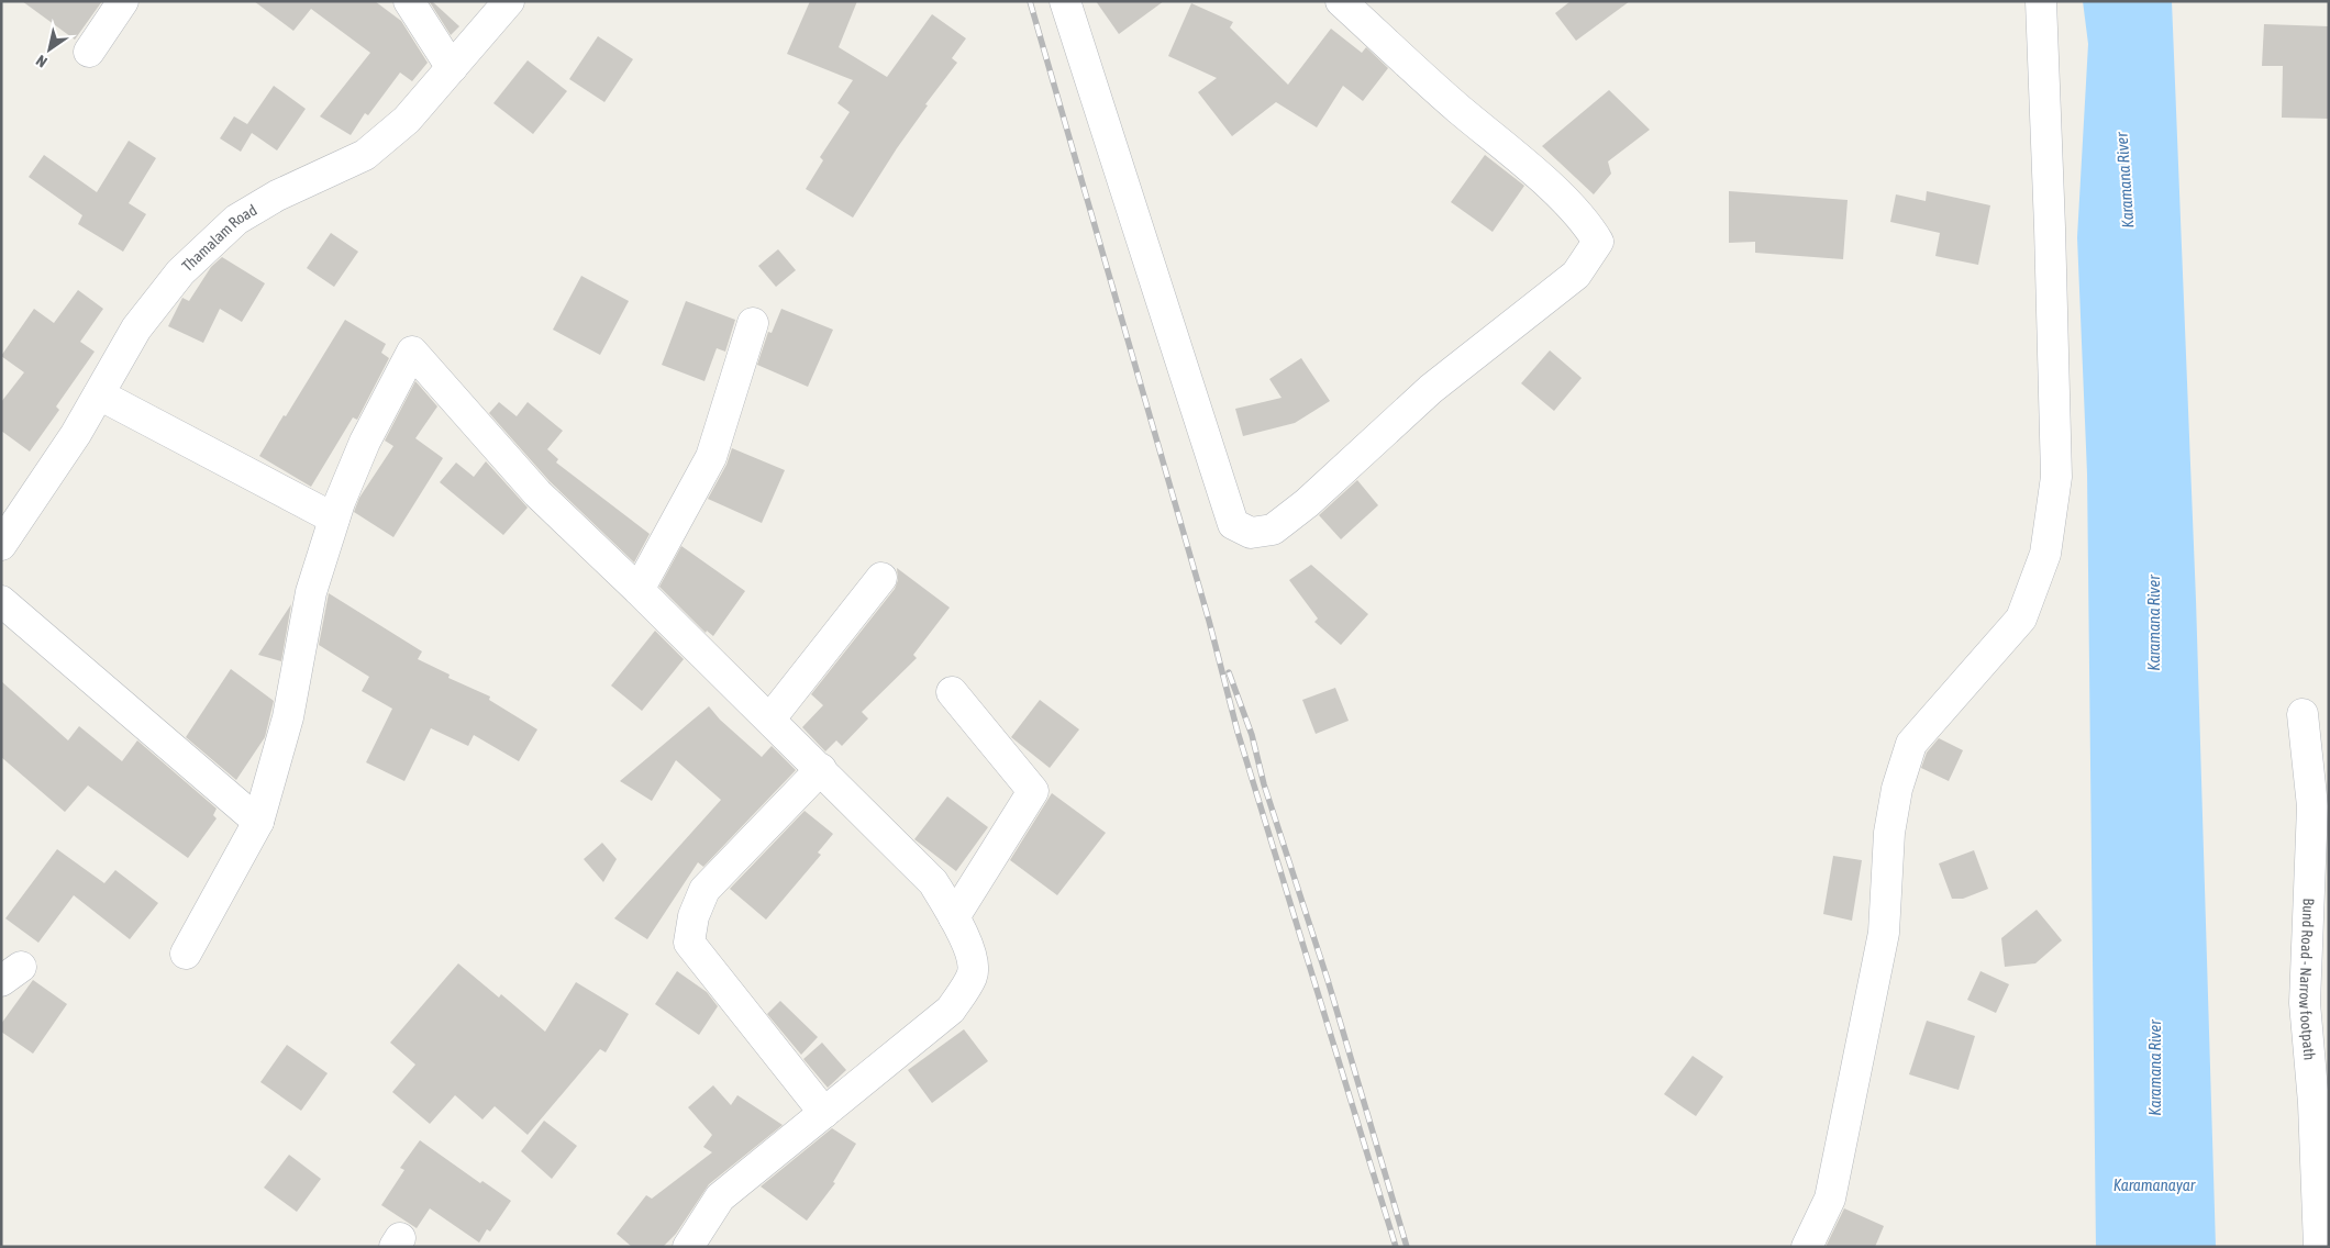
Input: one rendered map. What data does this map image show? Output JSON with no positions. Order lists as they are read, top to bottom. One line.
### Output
{"streets":{"street":["Thamalam Road","Bund Road - Narrow footpath"]},"water":["Karamana River","Karamanayar"],"north":"bottom left"}
